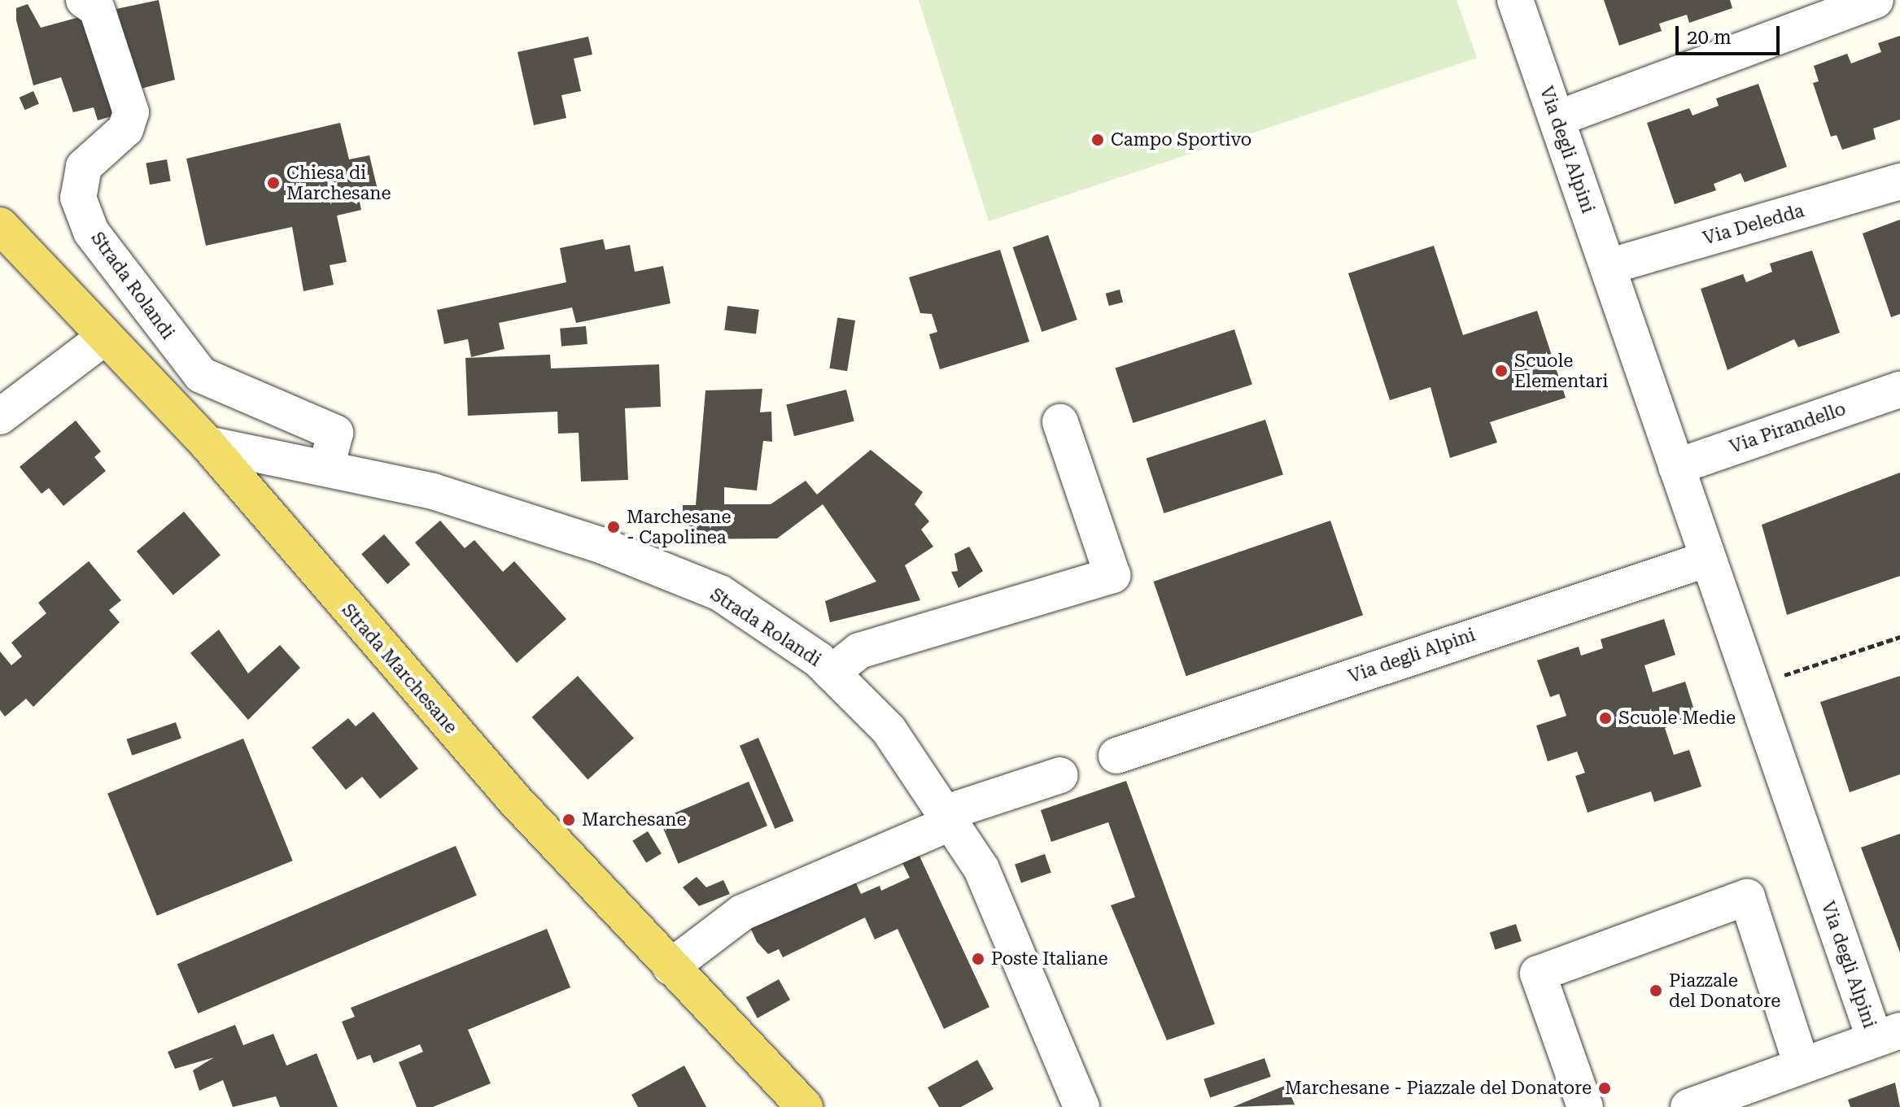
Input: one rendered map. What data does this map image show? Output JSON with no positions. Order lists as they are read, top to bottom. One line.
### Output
{"streets":{"main road":["Strada Marchesane"],"street":["Via degli Alpini","Via Deledda","Strada Rolandi","Via Pirandello"]},"crossings":[["Via degli Alpini","Via Deledda"],["Via degli Alpini","Via Pirandello"],["Strada Rolandi","Strada Marchesane"]],"places":["Campo Sportivo","Chiesa di Marchesane","Scuole Elementari","Marchesane - Capolinea","Scuole Medie","Marchesane","Poste Italiane","Piazzale del Donatore","Marchesane - Piazzale del Donatore"],"scale_bar":"20 m"}
